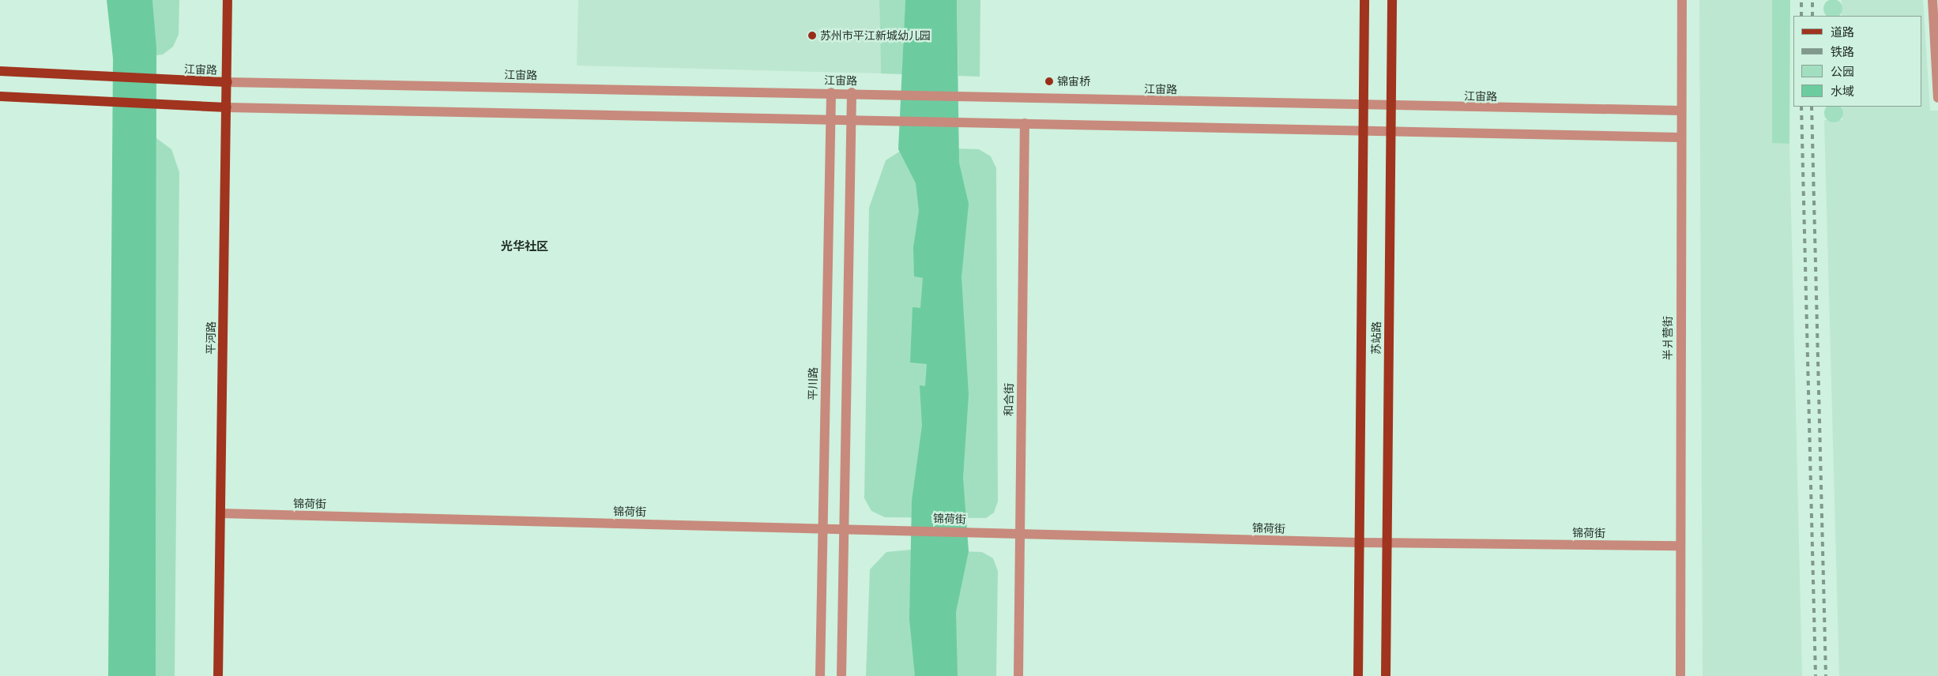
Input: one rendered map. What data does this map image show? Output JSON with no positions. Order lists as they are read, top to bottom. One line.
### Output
{"streets":{"main road":["江宙路","平河路","苏站路"],"street":["半爿营街","平川路","和合街","锦荷街"]},"crossings":[["江宙路","平河路"],["江宙路","苏站路"],["江宙路","半爿营街"],["江宙路","平川路"],["平河路","锦荷街"],["苏站路","锦荷街"],["半爿营街","锦荷街"],["平川路","锦荷街"],["和合街","锦荷街"]],"districts":["光华社区"],"places":["苏州市平江新城幼儿园","锦宙桥"],"legend":["道路","铁路","公园","水域"]}
